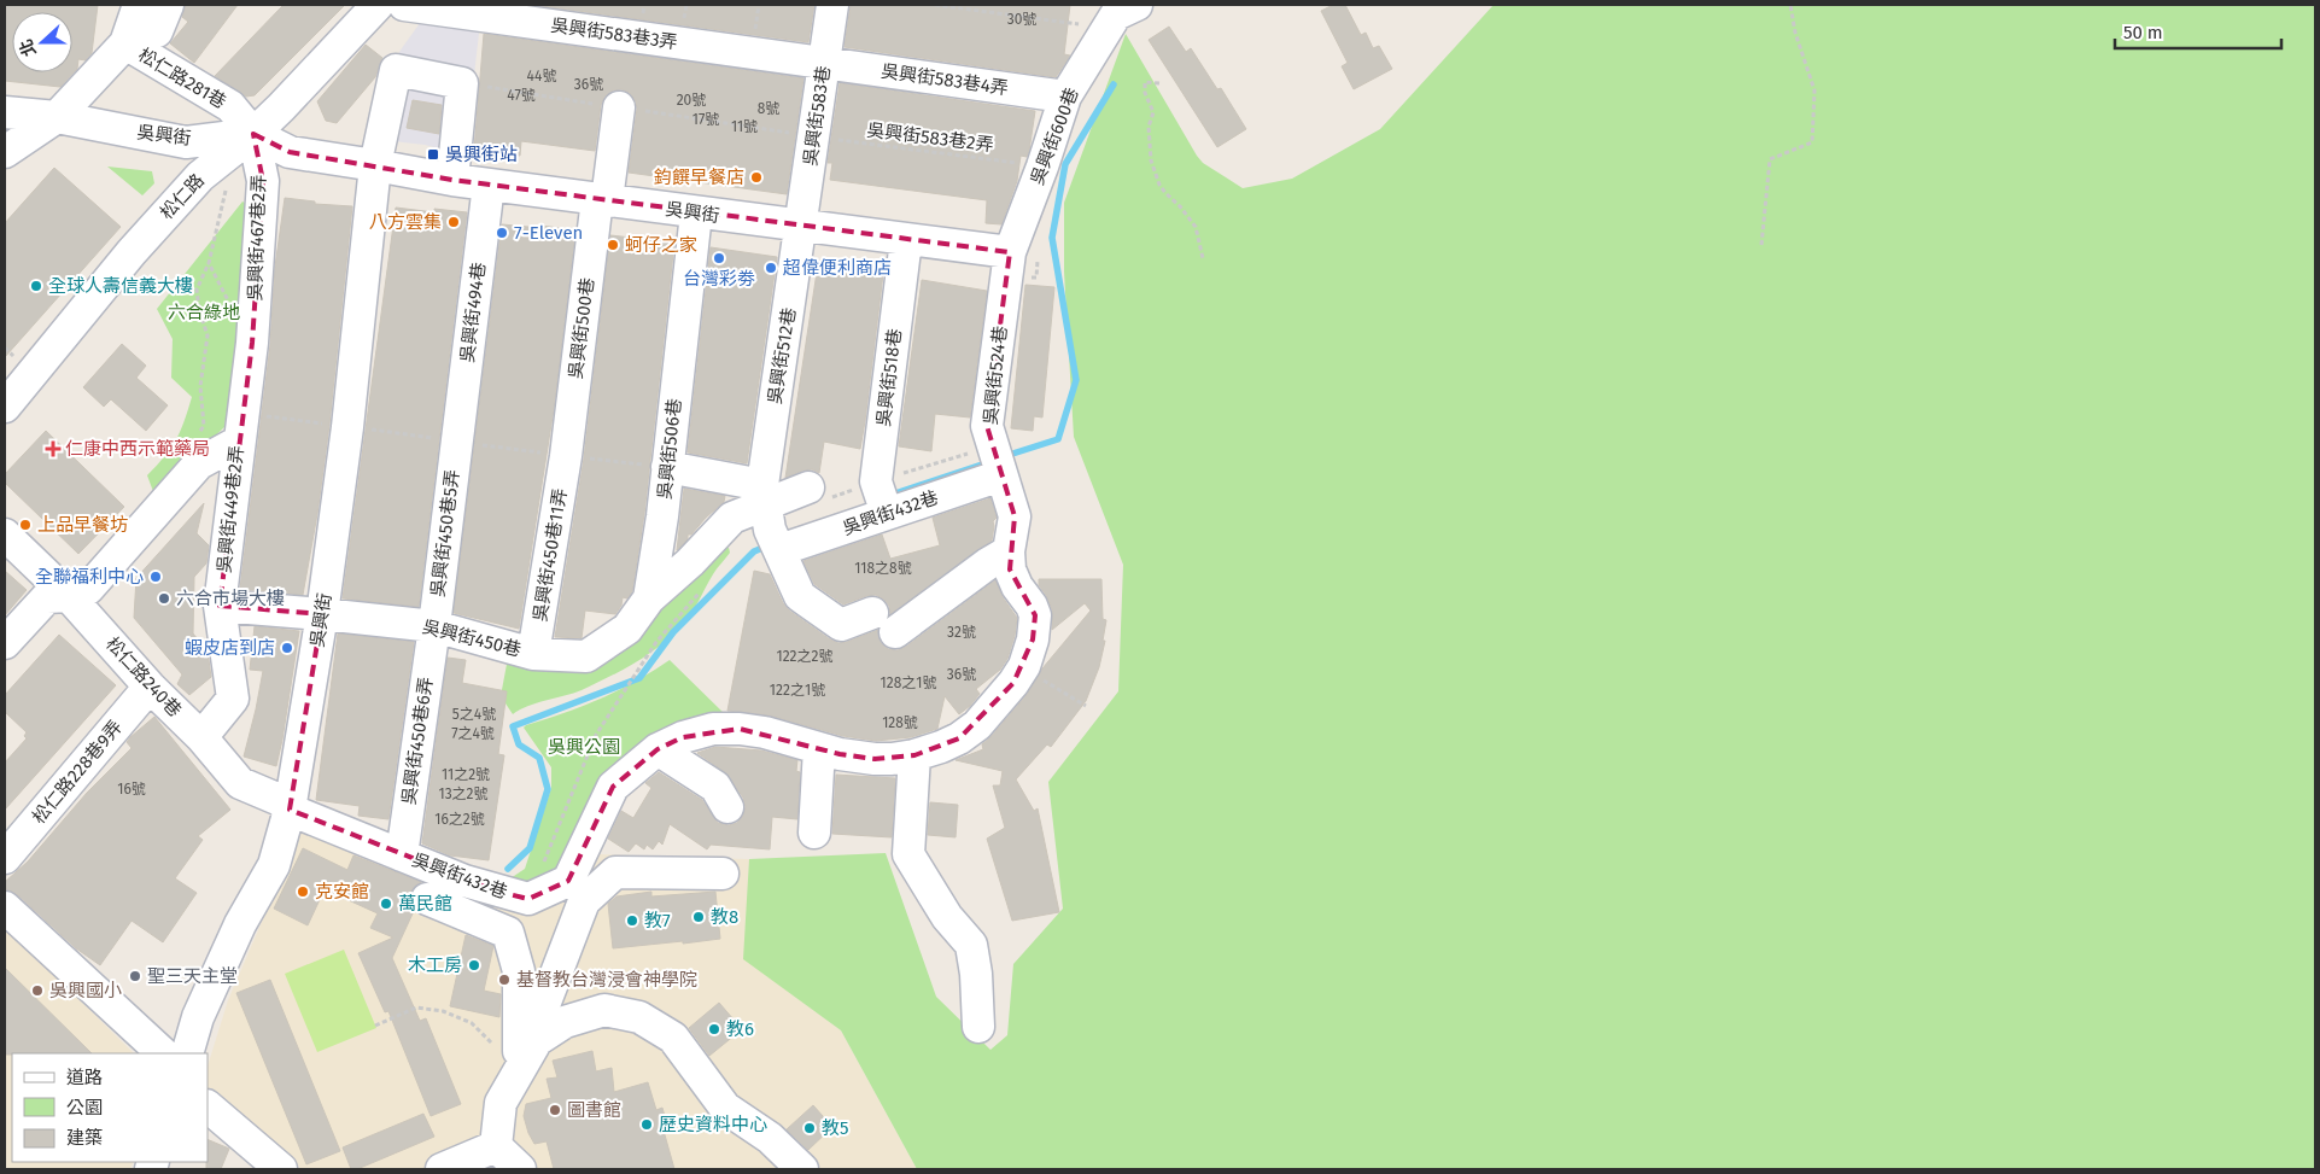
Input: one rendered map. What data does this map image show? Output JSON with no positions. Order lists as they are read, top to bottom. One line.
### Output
{"streets":{"street":["吳興街583巷3弄","松仁路281巷","吳興街583巷4弄","吳興街583巷","吳興街","吳興街600巷","松仁路","吳興街467巷2弄","吳興街494巷","吳興街500巷","吳興街512巷","吳興街524巷","吳興街518巷","吳興街506巷","吳興街449巷2弄","吳興街432巷","吳興街450巷5弄","吳興街450巷11弄","吳興街450巷","松仁路240巷","吳興街450巷6弄","松仁路228巷9弄"],"path":["吳興街583巷2弄"]},"crossings":[["吳興街583巷3弄","吳興街583巷4弄"],["吳興街583巷3弄","吳興街583巷"],["松仁路281巷","吳興街"],["松仁路281巷","松仁路"],["松仁路281巷","吳興街467巷2弄"],["吳興街583巷4弄","吳興街583巷"],["吳興街583巷4弄","吳興街600巷"],["吳興街583巷","吳興街"],["吳興街583巷","吳興街583巷2弄"],["吳興街583巷","吳興街512巷"],["吳興街","吳興街600巷"],["吳興街","松仁路"],["吳興街","吳興街467巷2弄"],["吳興街","吳興街494巷"],["吳興街","吳興街500巷"],["吳興街","吳興街512巷"],["吳興街","吳興街524巷"],["吳興街","吳興街518巷"],["吳興街","吳興街506巷"],["吳興街","吳興街432巷"],["吳興街","吳興街450巷"],["吳興街","松仁路240巷"],["吳興街600巷","吳興街583巷2弄"],["吳興街600巷","吳興街524巷"],["松仁路","吳興街467巷2弄"],["吳興街467巷2弄","吳興街449巷2弄"],["吳興街494巷","吳興街450巷5弄"],["吳興街500巷","吳興街450巷11弄"],["吳興街512巷","吳興街524巷"],["吳興街512巷","吳興街432巷"],["吳興街524巷","吳興街432巷"],["吳興街518巷","吳興街432巷"],["吳興街506巷","吳興街450巷"],["吳興街449巷2弄","吳興街450巷"],["吳興街449巷2弄","松仁路240巷"],["吳興街432巷","松仁路240巷"],["吳興街432巷","吳興街450巷6弄"],["吳興街450巷5弄","吳興街450巷"],["吳興街450巷5弄","吳興街450巷6弄"],["吳興街450巷11弄","吳興街450巷"],["吳興街450巷","吳興街450巷6弄"],["松仁路240巷","松仁路228巷9弄"]],"parks":["六合綠地","吳興公園"],"places":{"transit":["吳興街站"],"other":["鈞饌早餐店","八方雲集","7-Eleven","蚵仔之家","台灣彩劵","超偉便利商店","全球人壽信義大樓","上品早餐坊","全聯福利中心","六合市場大樓","蝦皮店到店","克安館","萬民館","教8","教7","木工房","聖三天主堂","基督教台灣浸會神學院","吳興國小","教6","圖書館","歷史資料中心","教5"],"health":["仁康中西示範藥局"]},"house_numbers":["30號","44號","36號","47號","20號","8號","17號","11號","118之8號","32號","122之2號","36號","128之1號","122之1號","5之4號","128號","7之4號","11之2號","16號","13之2號","16之2號"],"legend":["道路","公園","建築"],"scale_bar":"50 m","north":"left"}
